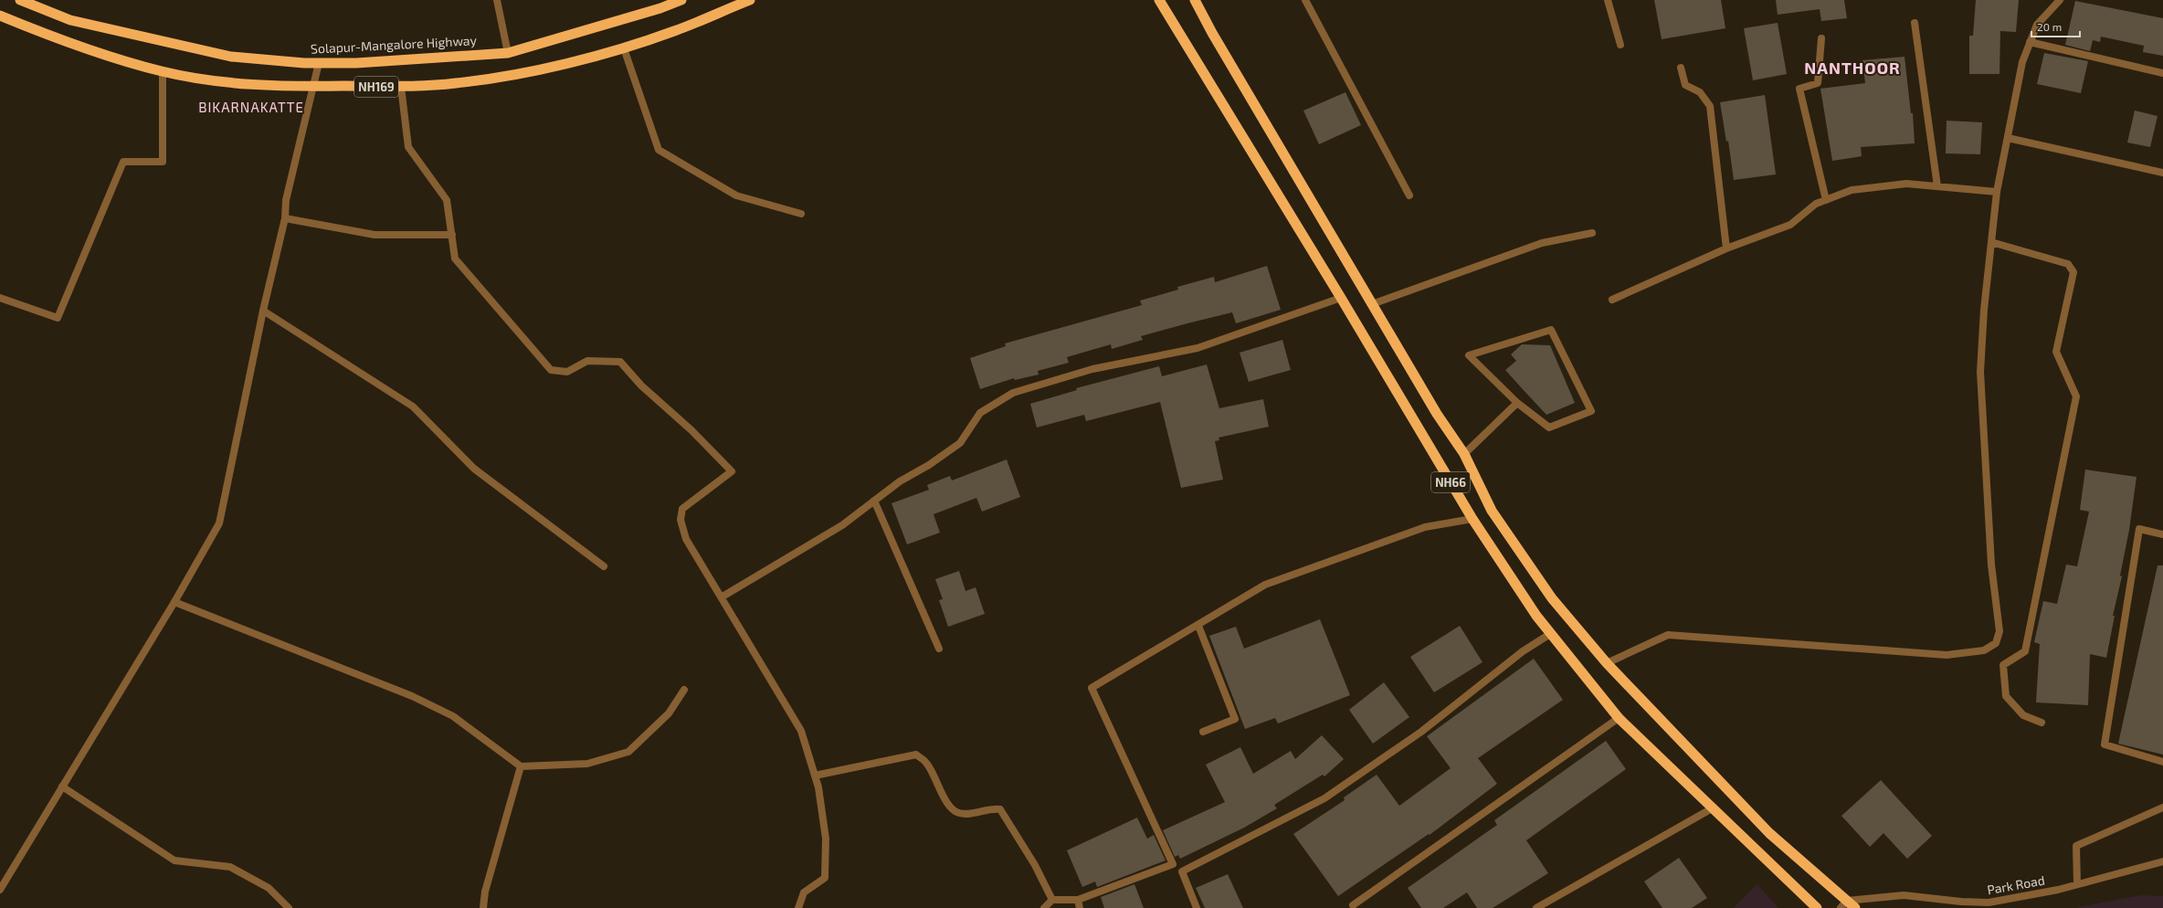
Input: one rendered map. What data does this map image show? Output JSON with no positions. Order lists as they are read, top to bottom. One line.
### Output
{"streets":{"highway":["Solapur-Mangalore Highway","NH169","NH66"],"street":["Park Road"]},"crossings":[["NH66","Park Road"]],"districts":["NANTHOOR","BIKARNAKATTE"],"scale_bar":"20 m"}
